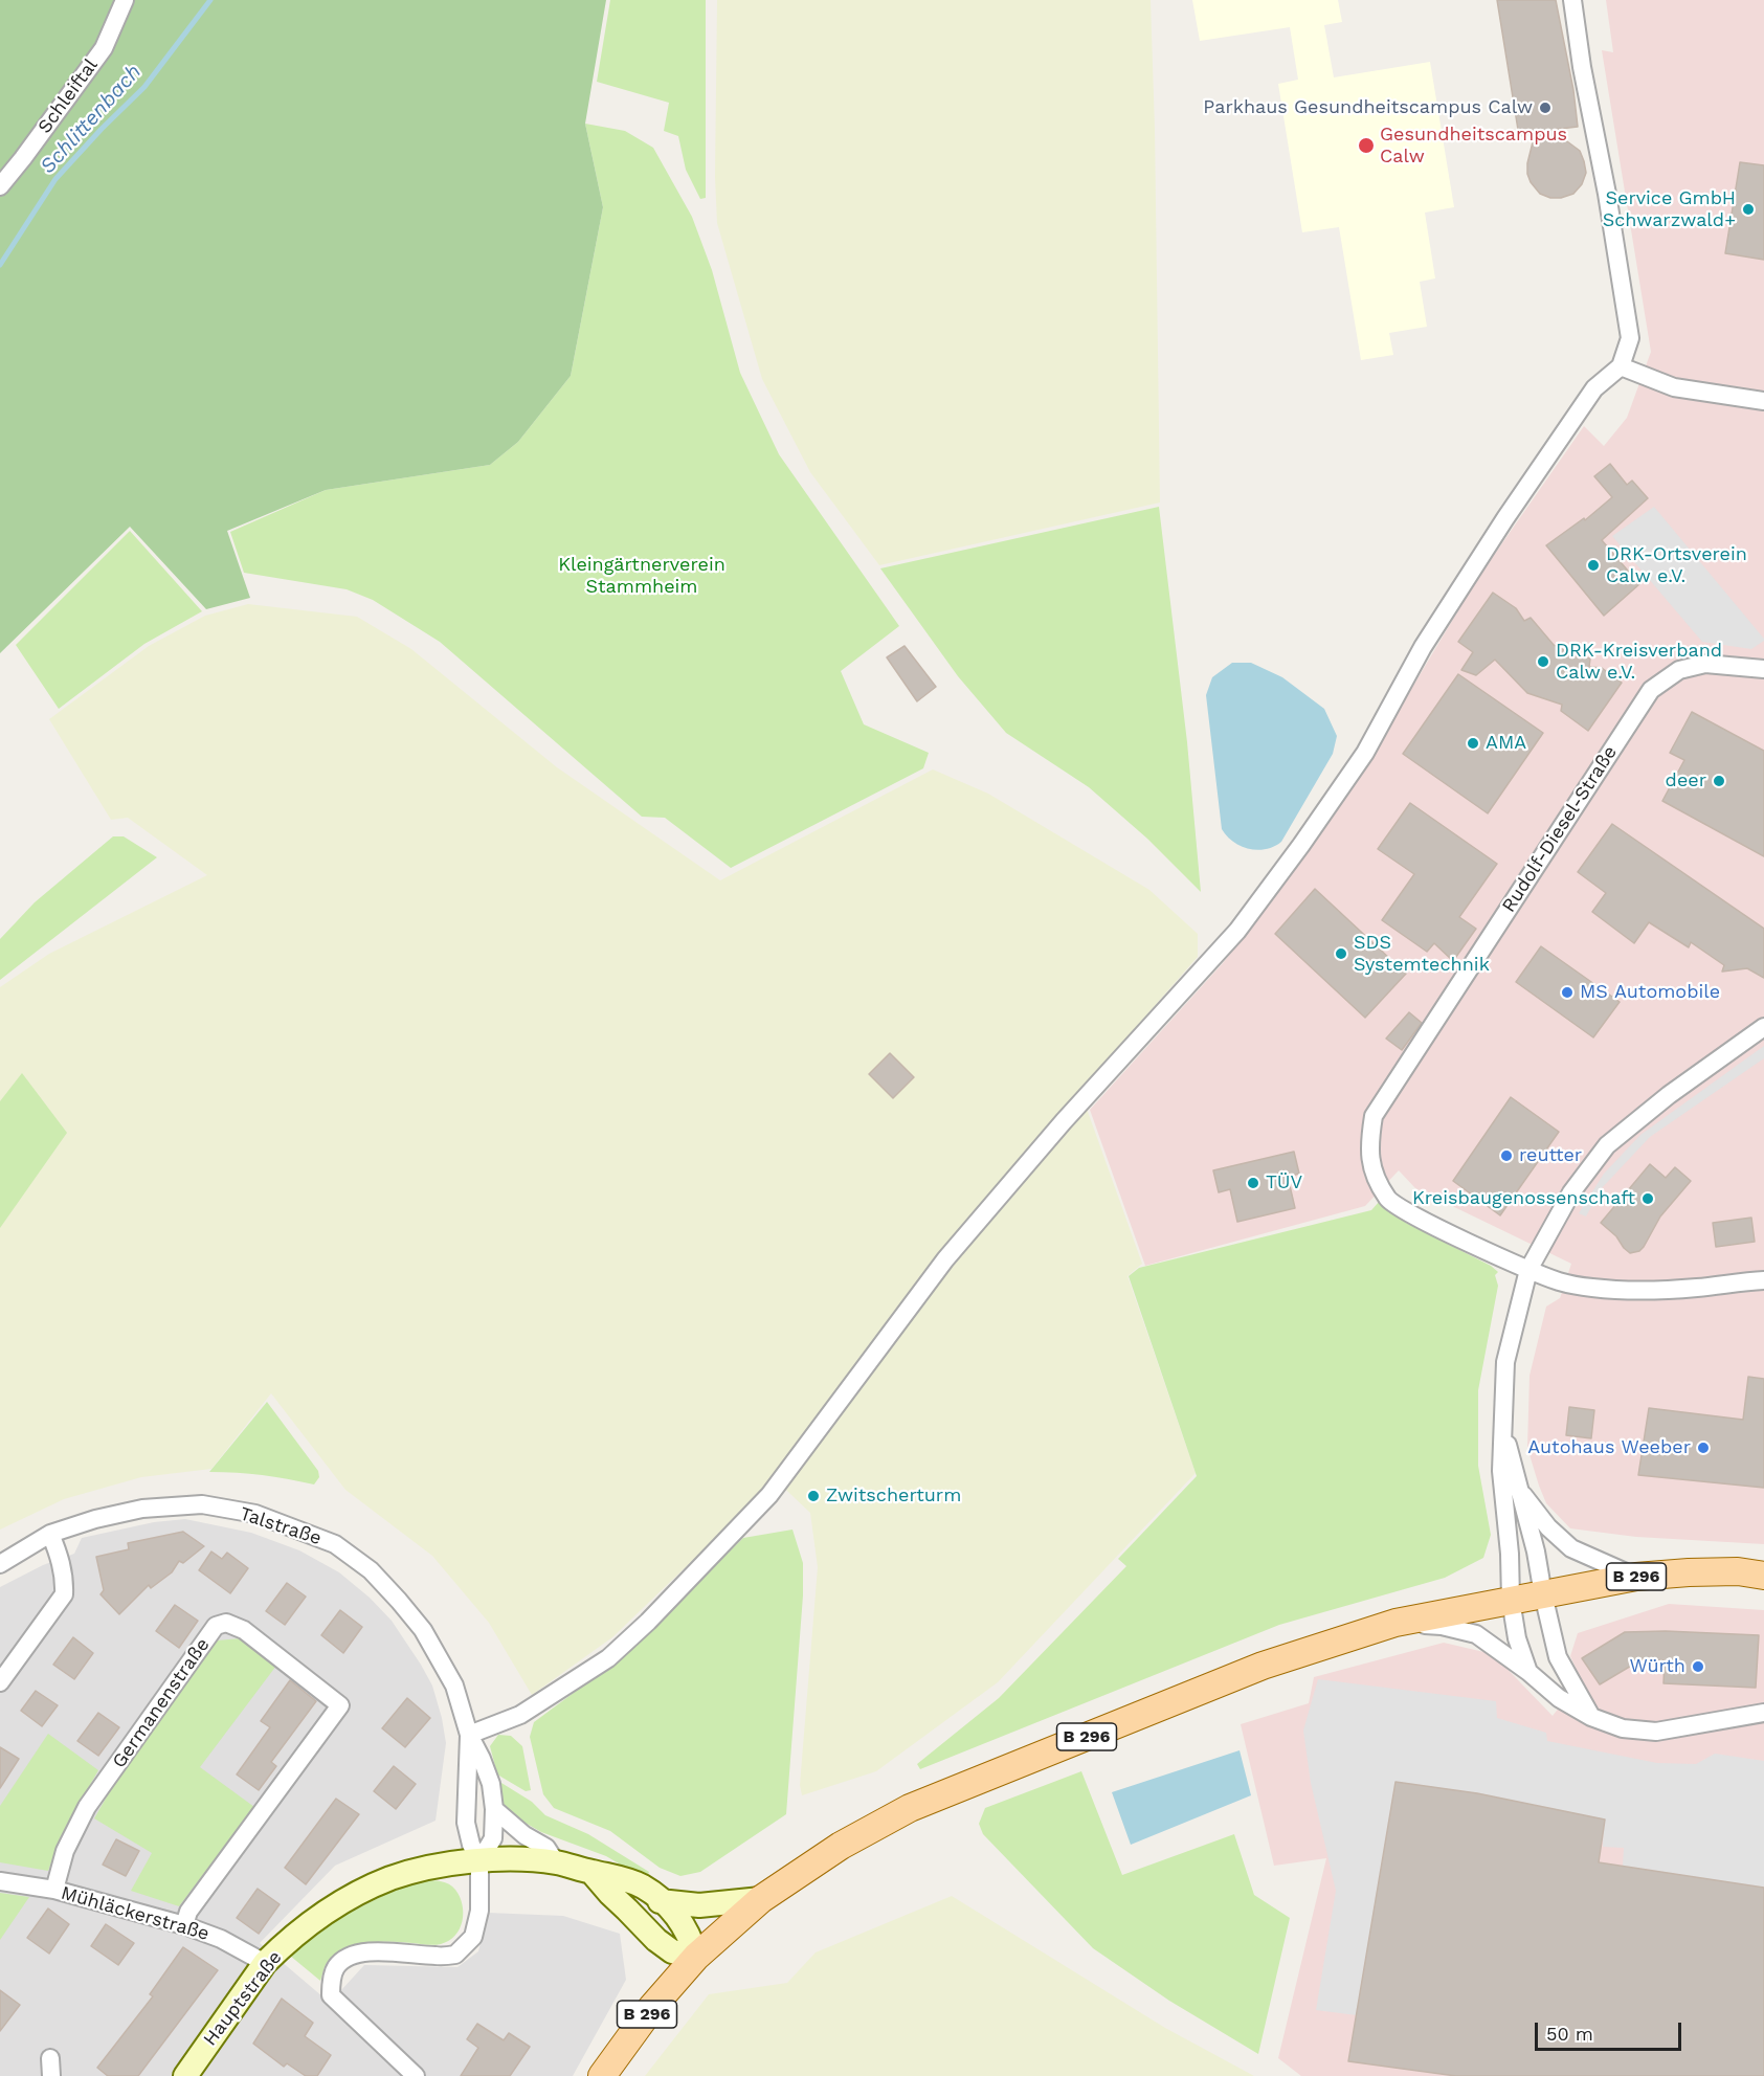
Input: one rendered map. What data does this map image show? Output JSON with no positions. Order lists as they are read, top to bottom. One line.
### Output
{"streets":{"main road":["B 296"],"street":["Schleiftal","Rudolf-Diesel-Straße","Talstraße","Germanenstraße","Mühläckerstraße","Hauptstraße"]},"crossings":[["Talstraße","Hauptstraße"],["B 296","Hauptstraße"],["Germanenstraße","Mühläckerstraße"],["Mühläckerstraße","Hauptstraße"]],"water":["Schlittenbach"],"parks":["Kleingärtnerverein Stammheim"],"places":["Parkhaus Gesundheitscampus Calw","Gesundheitscampus Calw","Service GmbH Schwarzwald+","DRK-Ortsverein Calw e.V.","DRK-Kreisverband Calw e.V.","AMA","deer","SDS Systemtechnik","MS Automobile","reutter","TÜV","Kreisbaugenossenschaft","Autohaus Weeber","Zwitscherturm","Würth"],"scale_bar":"50 m"}
